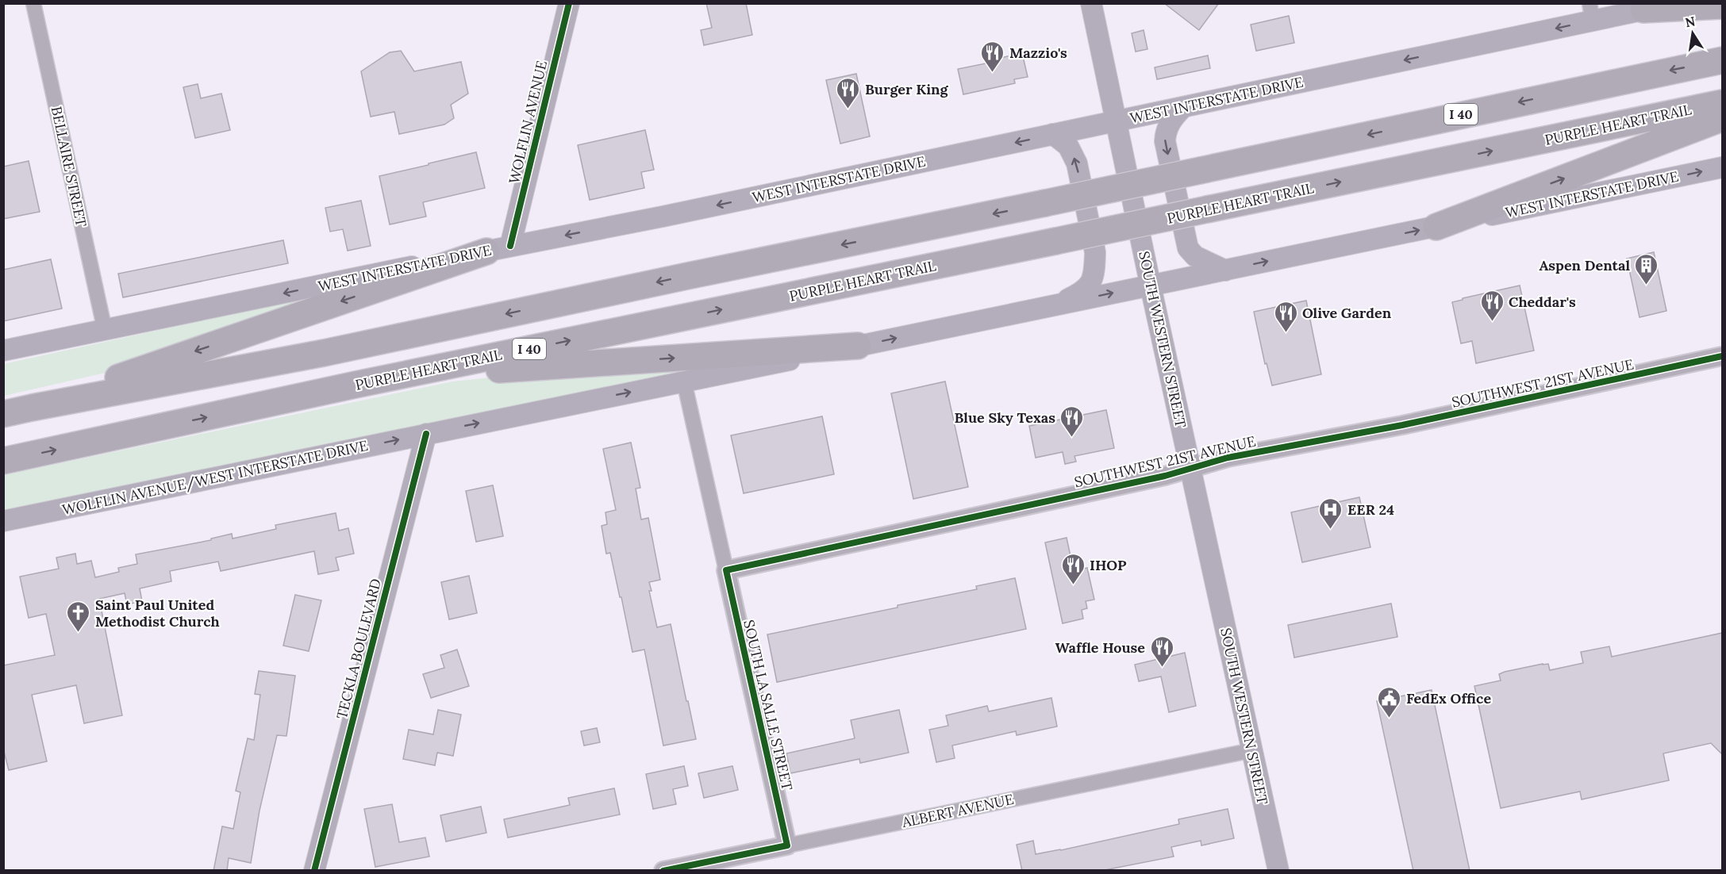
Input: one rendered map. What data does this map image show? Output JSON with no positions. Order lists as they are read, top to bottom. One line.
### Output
{"streets":{"highway":["I 40","PURPLE HEART TRAIL"],"main road":["WEST INTERSTATE DRIVE","WOLFLIN AVENUE","SOUTH WESTERN STREET","WOLFLIN AVENUE/WEST INTERSTATE DRIVE","TECKLA BOULEVARD"],"street":["BELLAIRE STREET","SOUTHWEST 21ST AVENUE","SOUTH LA SALLE STREET","ALBERT AVENUE"]},"crossings":[["WEST INTERSTATE DRIVE","WOLFLIN AVENUE"],["WEST INTERSTATE DRIVE","BELLAIRE STREET"],["WEST INTERSTATE DRIVE","SOUTH WESTERN STREET"],["WEST INTERSTATE DRIVE","WOLFLIN AVENUE/WEST INTERSTATE DRIVE"],["WEST INTERSTATE DRIVE","TECKLA BOULEVARD"],["WEST INTERSTATE DRIVE","SOUTH LA SALLE STREET"],["SOUTH WESTERN STREET","SOUTHWEST 21ST AVENUE"],["SOUTH WESTERN STREET","ALBERT AVENUE"],["SOUTHWEST 21ST AVENUE","SOUTH LA SALLE STREET"],["WOLFLIN AVENUE/WEST INTERSTATE DRIVE","TECKLA BOULEVARD"],["SOUTH LA SALLE STREET","ALBERT AVENUE"]],"one_way":["WOLFLIN AVENUE/WEST INTERSTATE DRIVE"],"places":{"restaurant":["Mazzio's","Burger King","Cheddar's","Olive Garden","Blue Sky Texas","IHOP","Waffle House"],"building":["Aspen Dental"],"hospital":["EER 24"],"church":["Saint Paul United Methodist Church"],"public building":["FedEx Office"]},"north":"top"}
